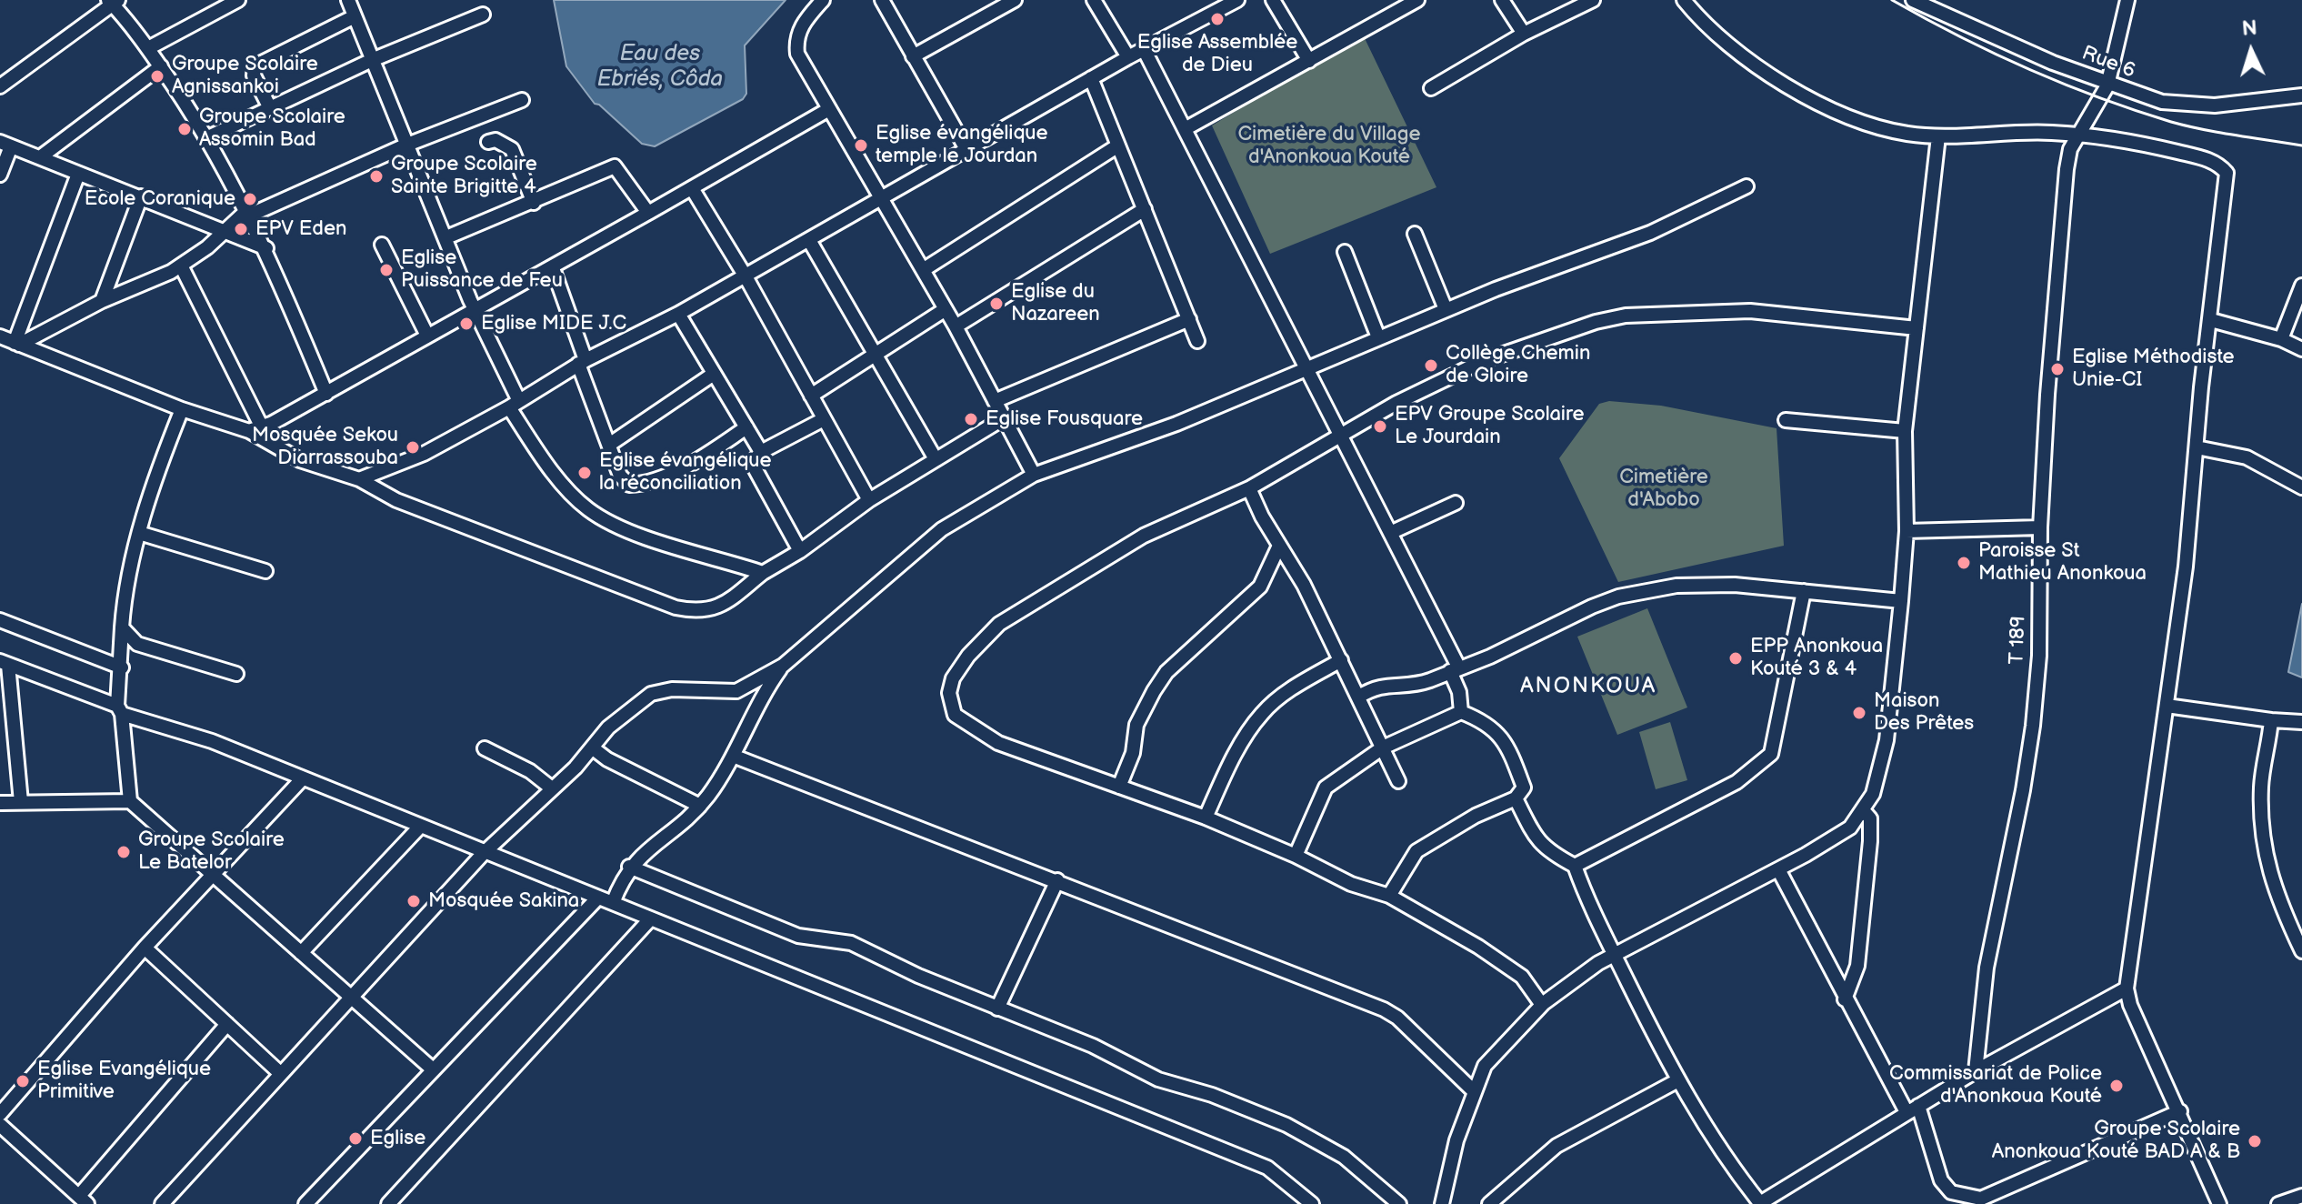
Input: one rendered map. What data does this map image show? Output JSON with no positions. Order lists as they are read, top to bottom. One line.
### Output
{"streets":{"street":["Rue 6","T 189"]},"crossings":[["Rue 6","T 189"]],"districts":["ANONKOUA"],"water":["Eau des Ebriés, Côda"],"parks":["Cimetière du Village d'Anonkoua Kouté","Cimetière d'Abobo"],"places":["Eglise Assemblée de Dieu","Groupe Scolaire Agnissankoi","Groupe Scolaire Assomin Bad","Eglise évangélique temple le Jourdan","Groupe Scolaire Sainte Brigitte 4","Ecole Coranique","EPV Eden","Eglise Puissance de Feu","Eglise du Nazareen","Eglise MIDE J.C","Collège Chemin de Gloire","Eglise Méthodiste Unie-CI","Eglise Fousquare","EPV Groupe Scolaire Le Jourdain","Mosquée Sekou Diarrassouba","Eglise évangélique la réconciliation","Paroisse St Mathieu Anonkoua","EPP Anonkoua Kouté 3 & 4","Maison Des Prêtes","Groupe Scolaire Le Batelor","Mosquée Sakina","Eglise Evangélique Primitive","Commissariat de Police d'Anonkoua Kouté","Eglise","Groupe Scolaire Anonkoua Kouté BAD A & B"],"north":"top"}
